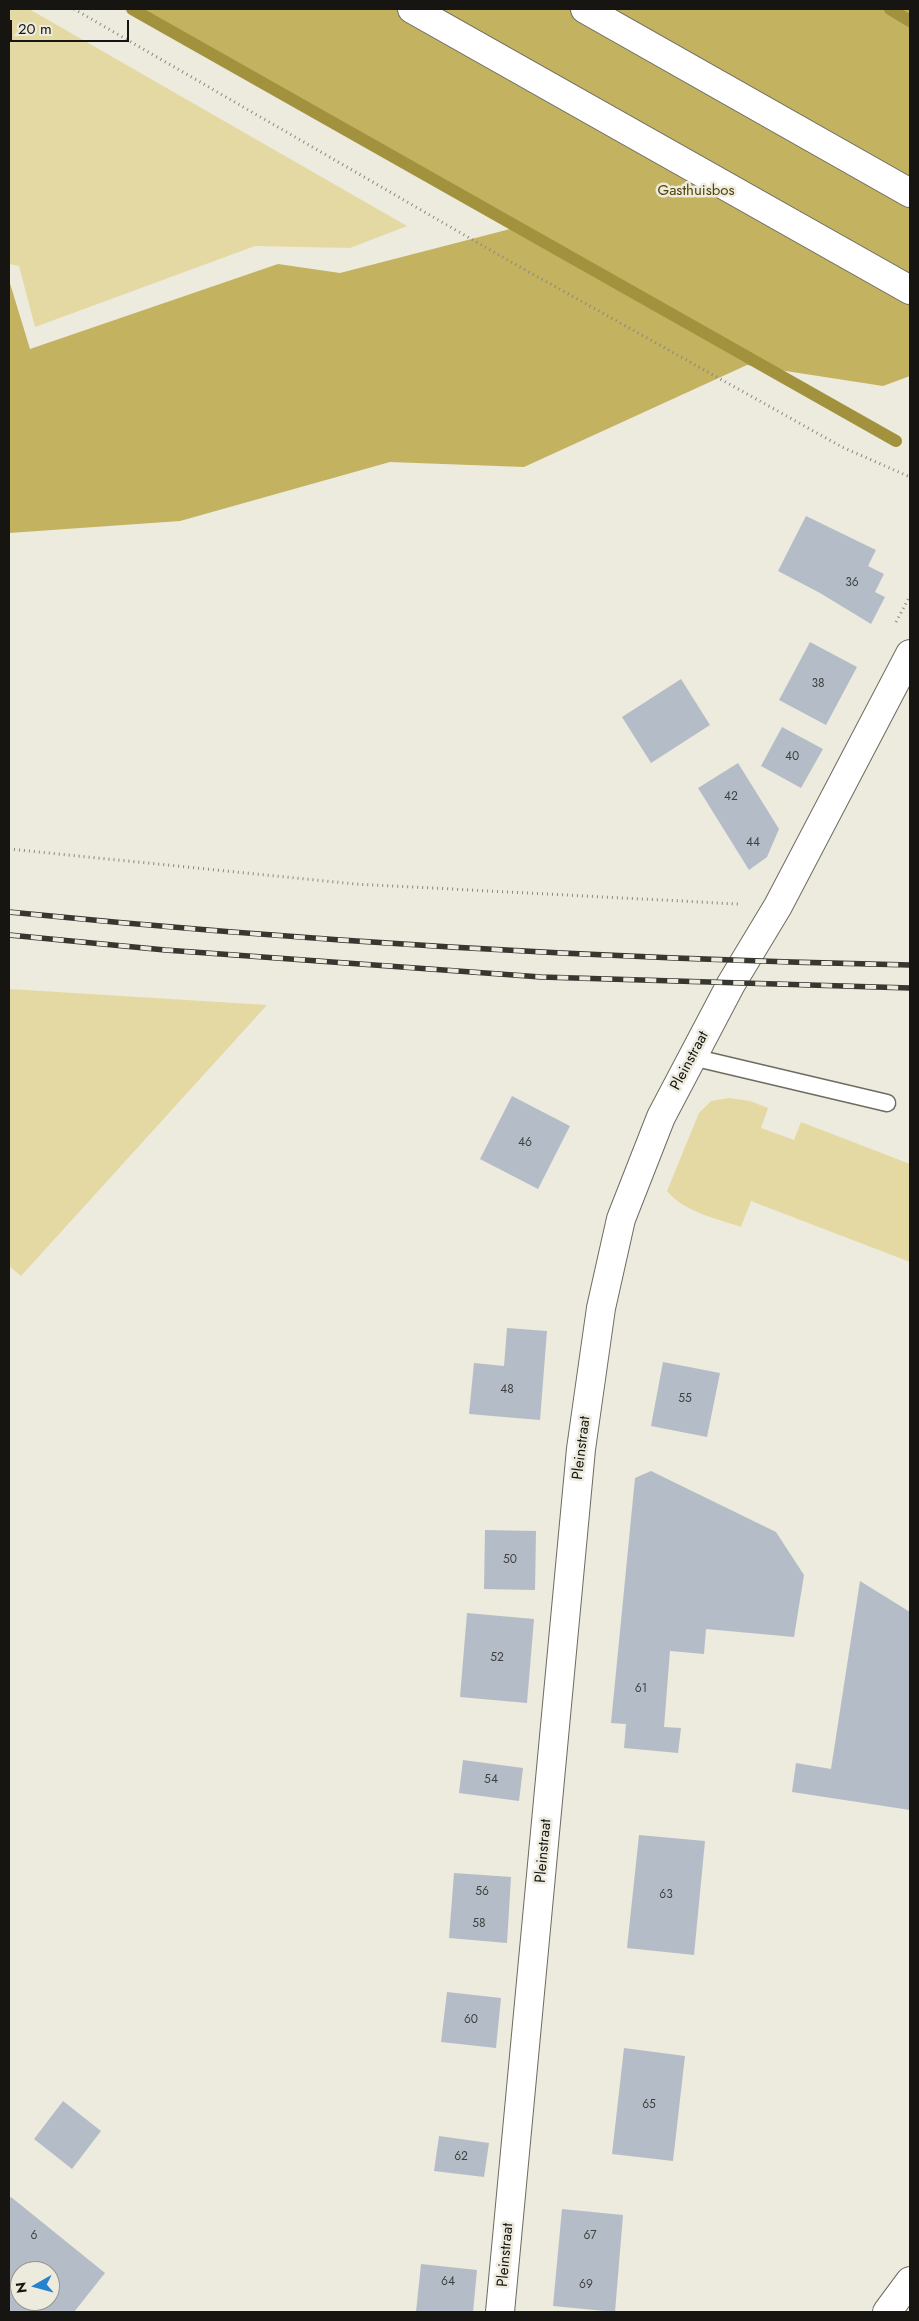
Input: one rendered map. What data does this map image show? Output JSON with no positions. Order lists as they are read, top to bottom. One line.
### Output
{"streets":{"main road":["Pleinstraat"]},"parks":["Gasthuisbos"],"house_numbers":["36","38","40","42","44","46","48","55","50","52","61","54","56","63","58","60","65","62","6","67","64","69"],"scale_bar":"20 m","north":"left"}
